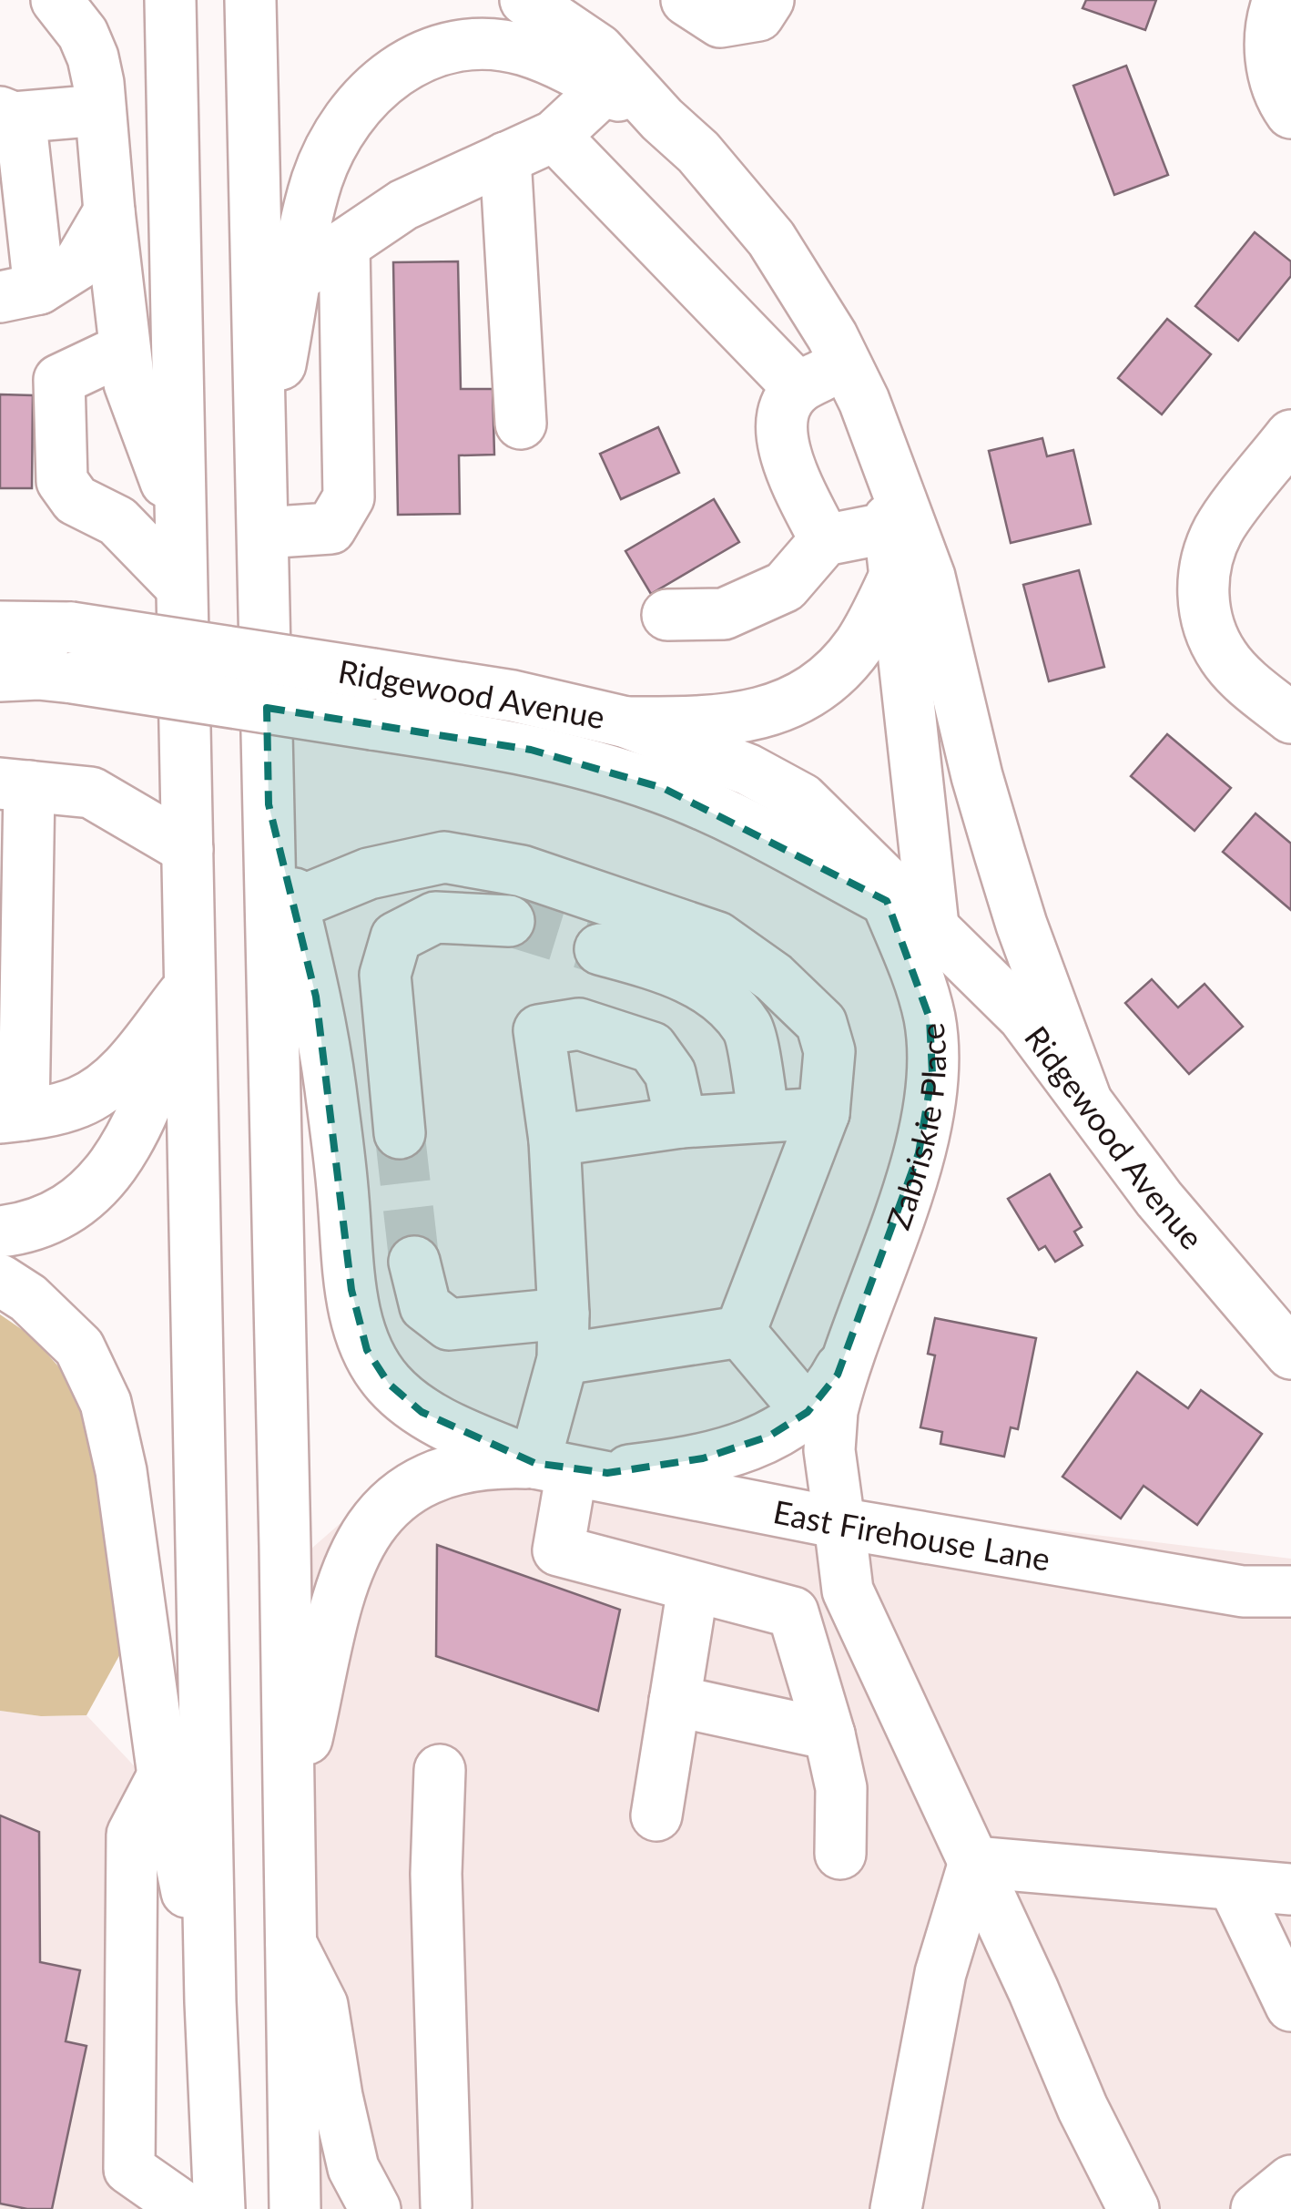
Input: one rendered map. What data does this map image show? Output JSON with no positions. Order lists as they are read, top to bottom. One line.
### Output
{"streets":{"main road":["Ridgewood Avenue","Zabriskie Place","East Firehouse Lane"]},"crossings":[["Ridgewood Avenue","Zabriskie Place"]]}
